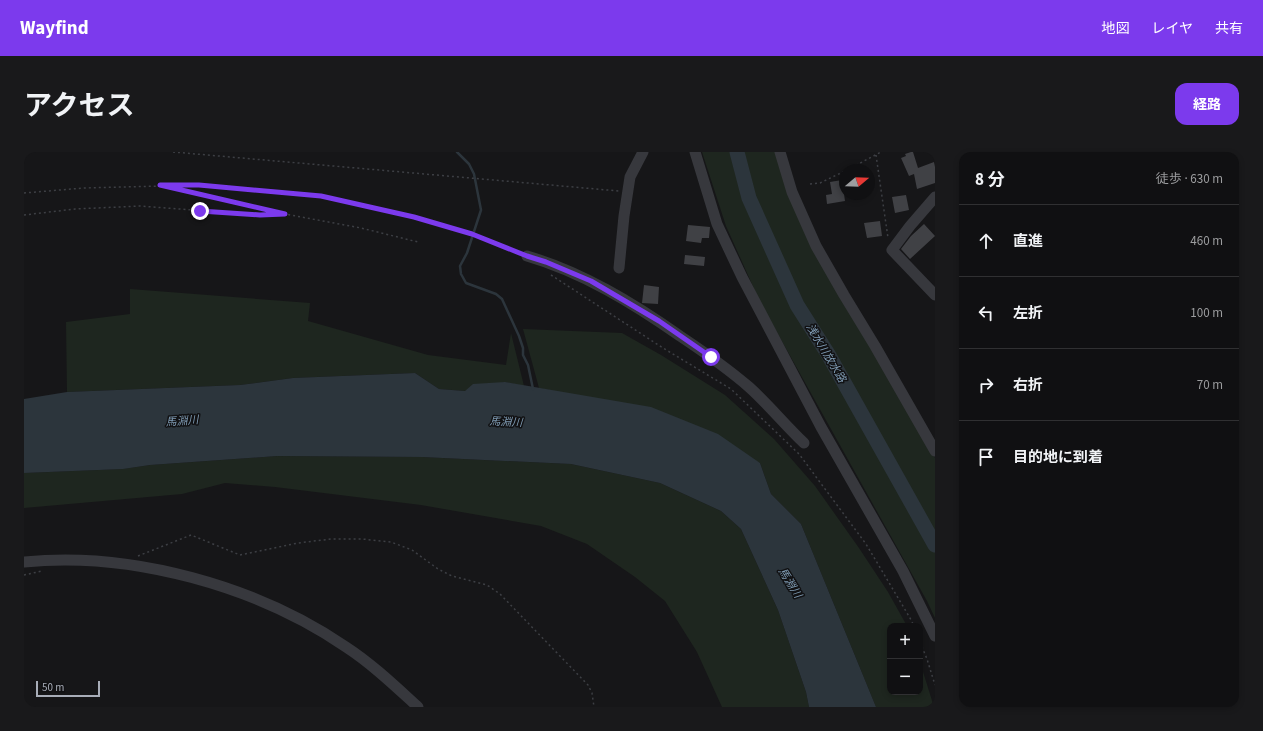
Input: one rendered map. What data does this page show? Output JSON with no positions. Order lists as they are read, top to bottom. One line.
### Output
{"water":["浅水川放水路","馬淵川"],"scale_bar":"50 m","north":"right","page":{"header":"Wayfind","nav":["地図","レイヤ","共有"],"title":"アクセス","buttons":"経路","heading":["8 分","徒歩 · 630 m"],"list":[["直進","460 m"],["左折","100 m"],["右折","70 m"],"目的地に到着"],"map_buttons":["+","−"],"scale":"50 m"}}
